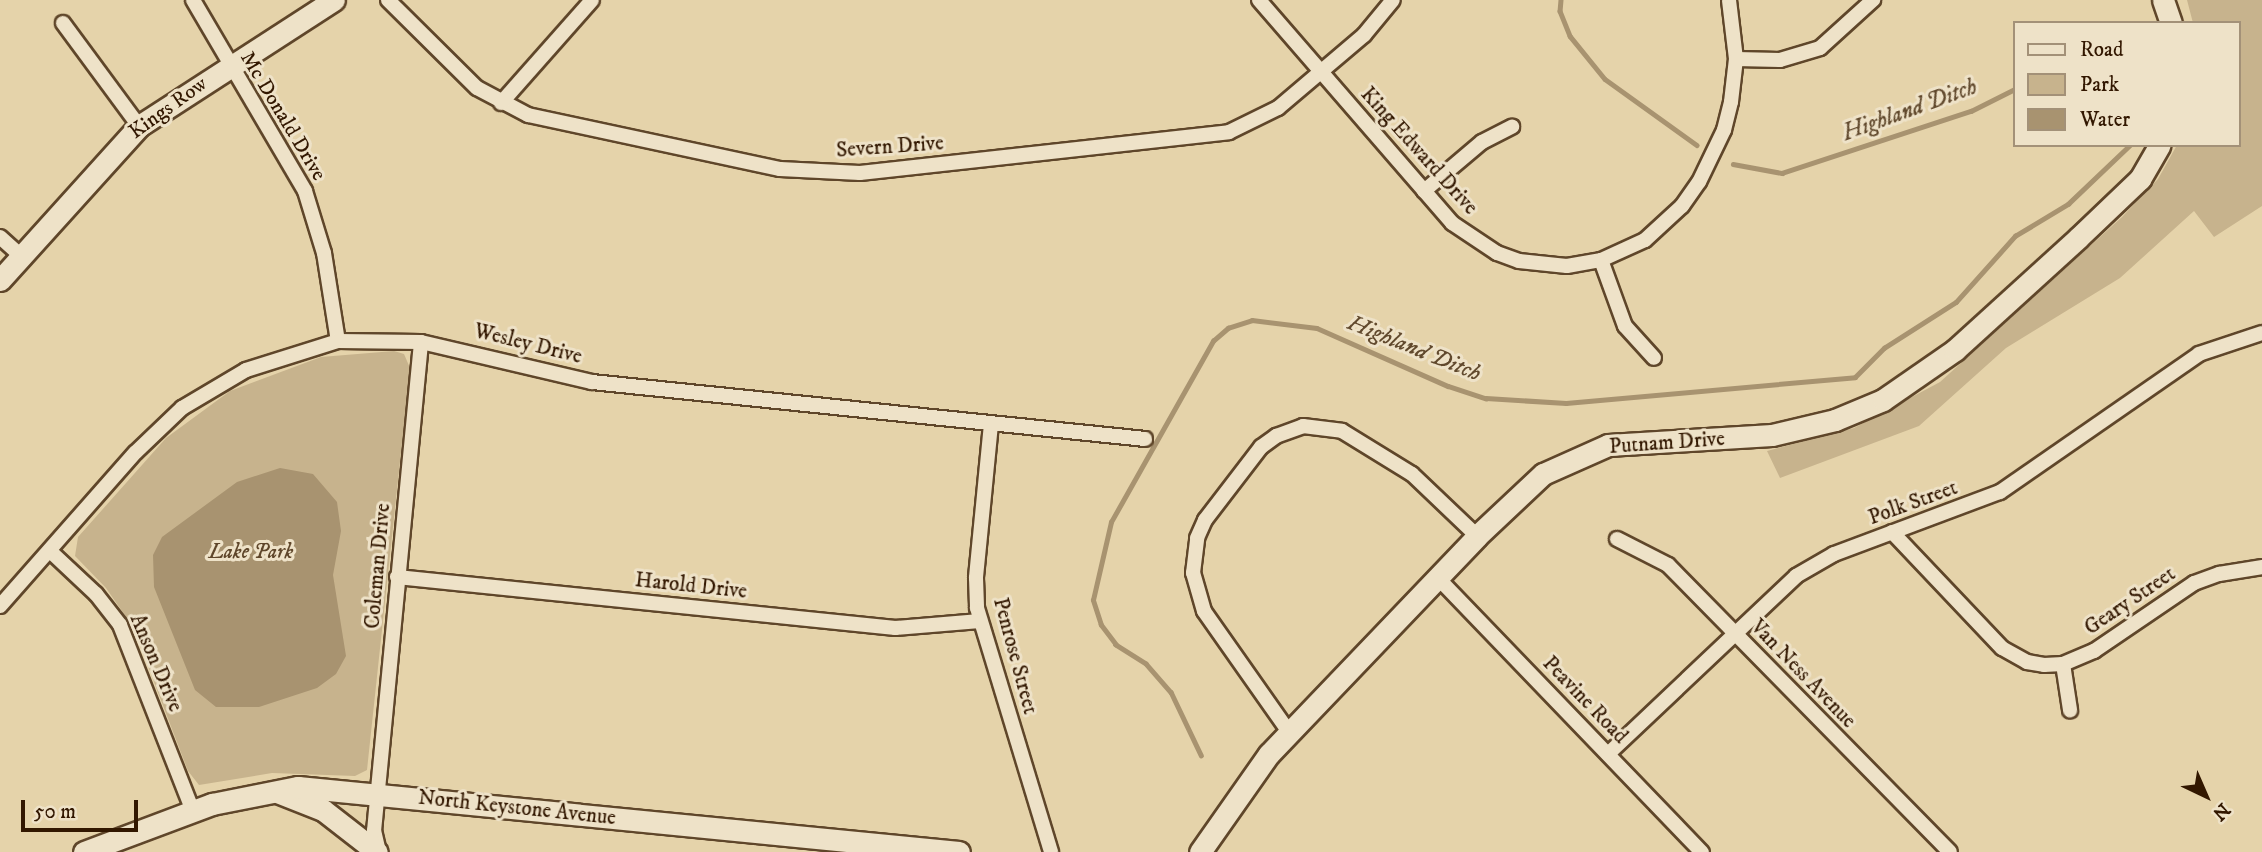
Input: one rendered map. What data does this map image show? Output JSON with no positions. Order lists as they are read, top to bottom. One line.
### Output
{"streets":{"street":["Kings Row","Mc Donald Drive","Severn Drive","King Edward Drive","Wesley Drive","Putnam Drive","Polk Street","Coleman Drive","Harold Drive","Geary Street","Penrose Street","Anson Drive","Van Ness Avenue","Peavine Road","North Keystone Avenue"]},"crossings":[["Kings Row","Mc Donald Drive"],["Mc Donald Drive","Wesley Drive"],["Severn Drive","King Edward Drive"],["Wesley Drive","Coleman Drive"],["Wesley Drive","Penrose Street"],["Wesley Drive","Anson Drive"],["Putnam Drive","Peavine Road"],["Polk Street","Geary Street"],["Polk Street","Van Ness Avenue"],["Polk Street","Peavine Road"],["Coleman Drive","Harold Drive"],["Coleman Drive","North Keystone Avenue"],["Harold Drive","Penrose Street"],["Anson Drive","North Keystone Avenue"]],"water":["Highland Ditch"],"parks":["Lake Park"],"legend":["Road","Park","Water"],"scale_bar":"50 m","north":"bottom right"}
